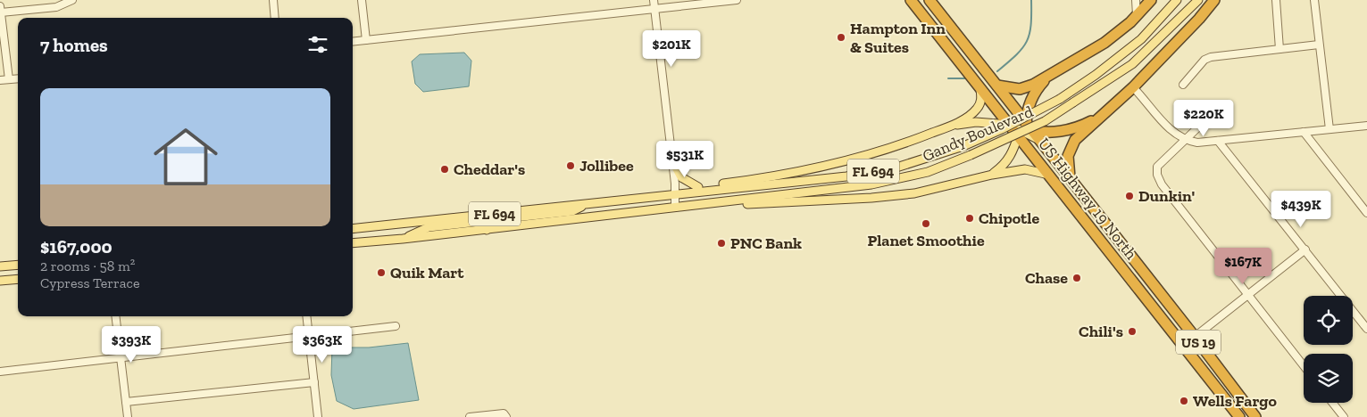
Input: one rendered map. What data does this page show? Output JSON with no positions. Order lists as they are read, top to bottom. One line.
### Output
{"streets":{"highway":["US Highway 19 North","US 19"],"main road":["Gandy Boulevard","FL 694"]},"crossings":[["Gandy Boulevard","FL 694"]],"places":["Hampton Inn & Suites","Jollibee","Cheddar's","Dunkin'","Chipotle","Planet Smoothie","PNC Bank","Quik Mart","Chase","Chili's","Wells Fargo"],"page":{"heading":"7 homes","price":["$201K","$220K","$531K","$439K","$167K","$393K","$363K"],"list":[{"name":"$167,000","note":"2 rooms · 58 m² · Cypress Terrace"}]}}
